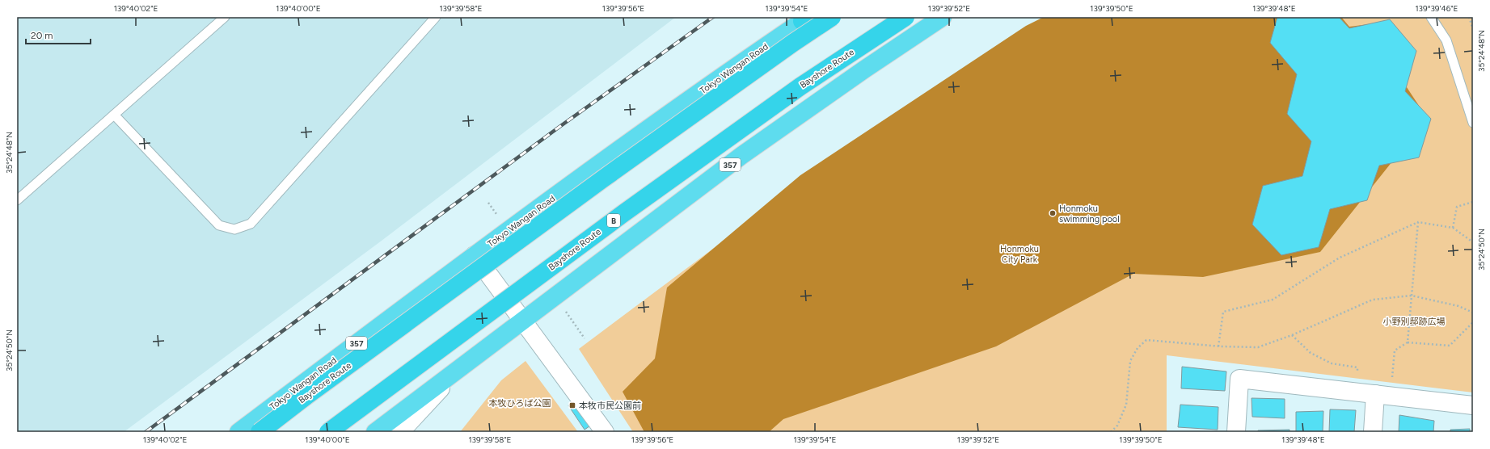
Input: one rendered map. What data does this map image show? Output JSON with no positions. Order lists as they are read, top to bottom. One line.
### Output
{"streets":{"highway":["Tokyo Wangan Road","Bayshore Route","357","B"]},"parks":["Honmoku City Park","小野別邸跡広場","本牧ひろば公園"],"places":{"other":["Honmoku swimming pool"],"transit":["本牧市民公園前"]},"scale_bar":"20 m","coordinates":["139°40'02\"E","139°40'00\"E","139°39'58\"E","139°39'56\"E","139°39'54\"E","139°39'52\"E","139°39'50\"E","139°39'48\"E","139°39'46\"E","35°24'48\"N","35°24'50\"N"]}
